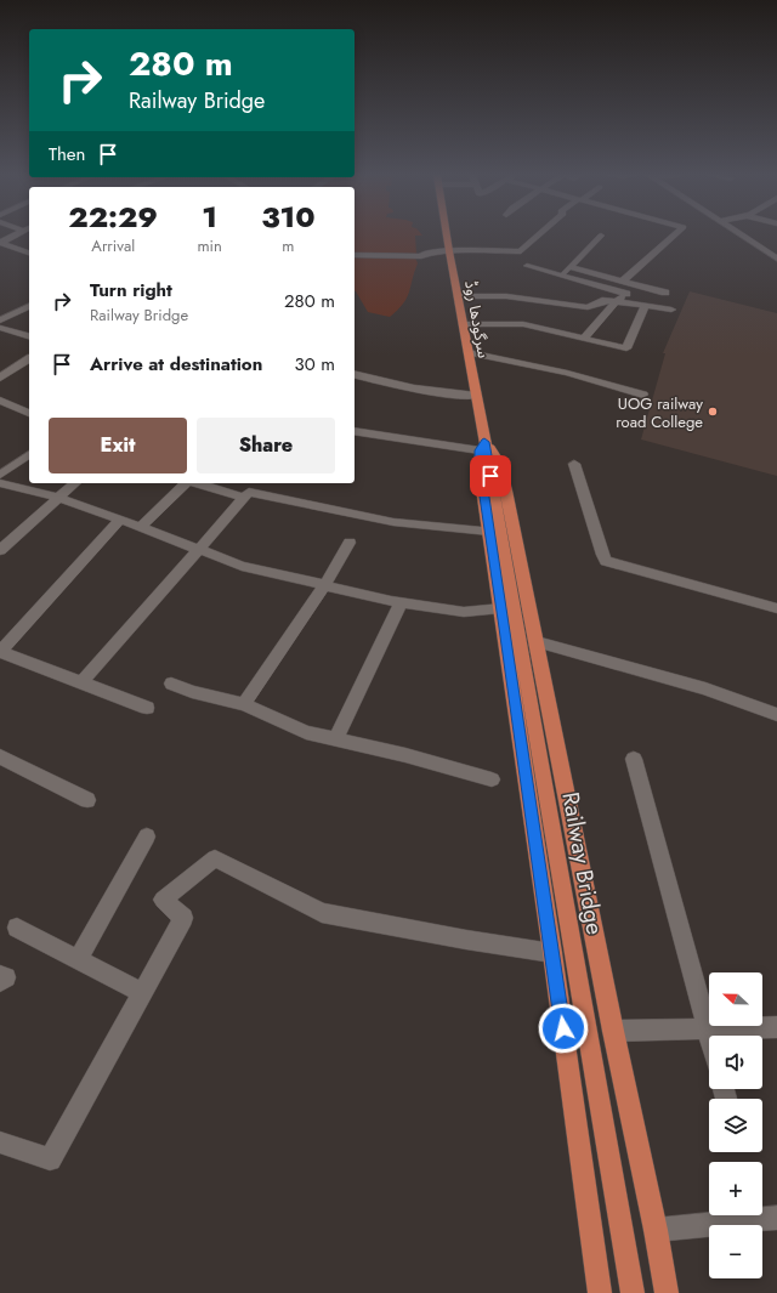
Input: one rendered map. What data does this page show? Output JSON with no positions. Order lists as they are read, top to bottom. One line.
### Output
{"streets":{"main road":["سرگودھا روڈ","Railway Bridge"]},"crossings":[["سرگودھا روڈ","Railway Bridge"]],"places":["UOG railway road College"],"north":"left","page":{"turn":["280 m","Railway Bridge"],"then":"Then","eta":["22:29","Arrival","1","min","310","m"],"list":[{"name":"Turn right","note":"Railway Bridge","value":"280 m"},{"name":"Arrive at destination","value":"30 m"}],"buttons":["Exit","Share"],"map_buttons":["+","−"]}}
